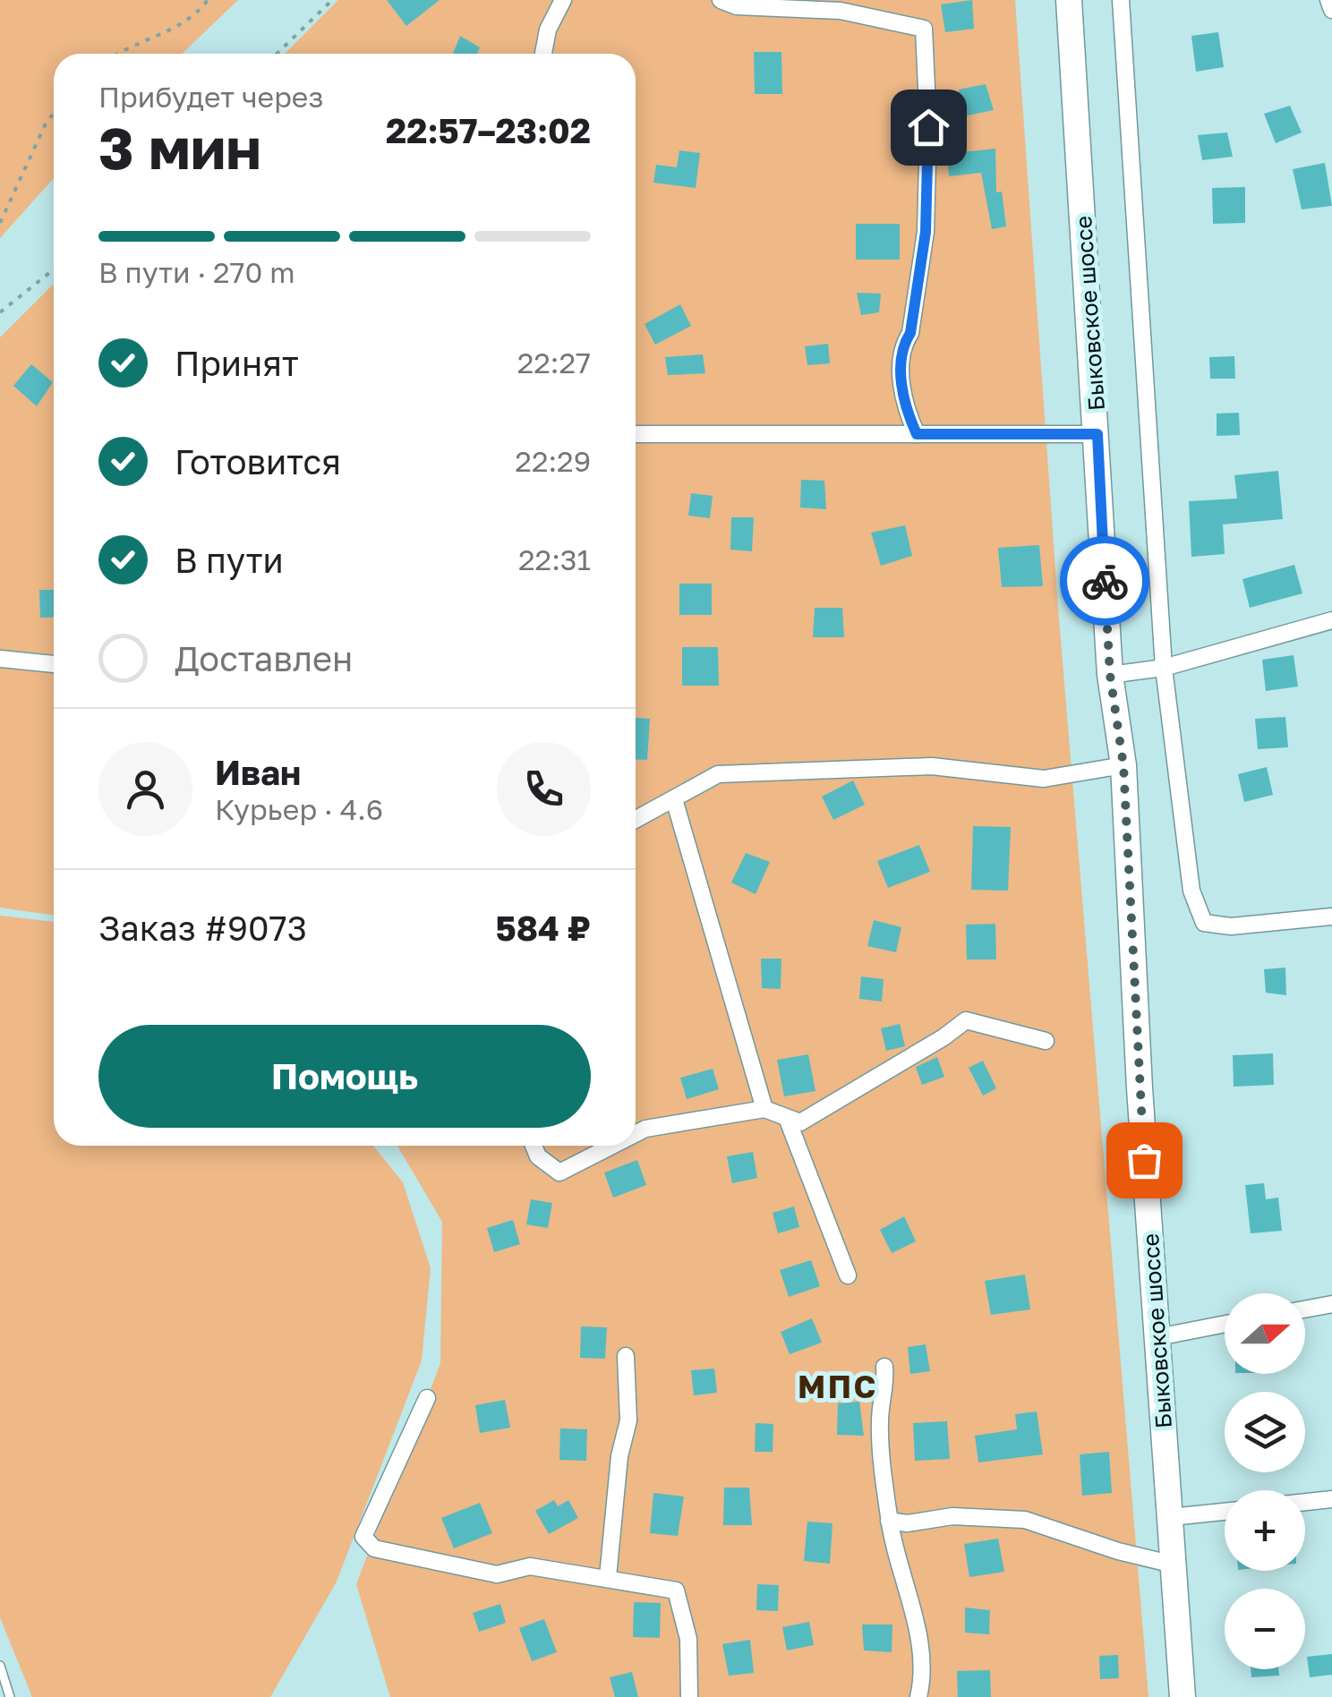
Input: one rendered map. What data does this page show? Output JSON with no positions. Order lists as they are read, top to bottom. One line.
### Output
{"streets":{"main road":["Быковское шоссе"]},"districts":["МПС"],"north":"right","page":{"heading":["3 мин","Прибудет через","22:57–23:02"],"panel":["Иван","Курьер · 4.6","Заказ #9073","584 ₽"],"bar":"В пути · 270 m","list":[["Принят","22:27"],["Готовится","22:29"],["В пути","22:31"],"Доставлен"],"buttons":"Помощь","map_buttons":["+","−"]}}
